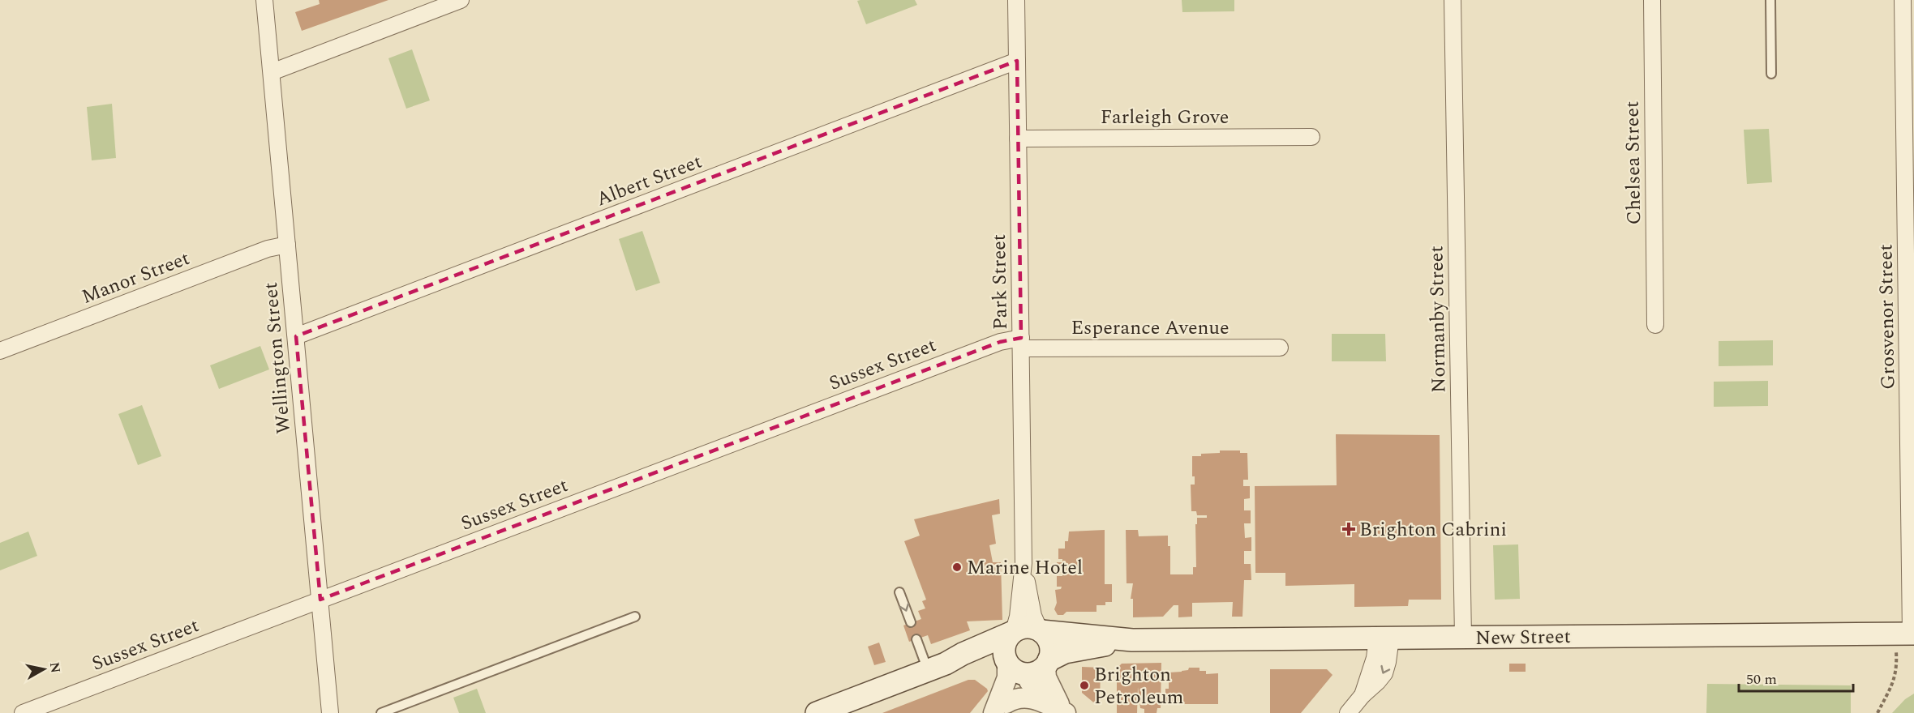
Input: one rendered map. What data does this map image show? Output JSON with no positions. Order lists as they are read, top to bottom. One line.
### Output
{"streets":{"main road":["New Street"],"street":["Farleigh Grove","Chelsea Street","Albert Street","Manor Street","Park Street","Grosvenor Street","Normanby Street","Esperance Avenue","Wellington Street","Sussex Street"]},"crossings":[["Farleigh Grove","Park Street"],["Albert Street","Park Street"],["Albert Street","Wellington Street"],["Manor Street","Wellington Street"],["Park Street","Esperance Avenue"],["Park Street","Sussex Street"],["Park Street","New Street"],["Grosvenor Street","New Street"],["Normanby Street","New Street"],["Esperance Avenue","Sussex Street"],["Wellington Street","Sussex Street"]],"places":{"health":["Brighton Cabrini"],"other":["Marine Hotel","Brighton Petroleum"]},"scale_bar":"50 m","north":"right"}
